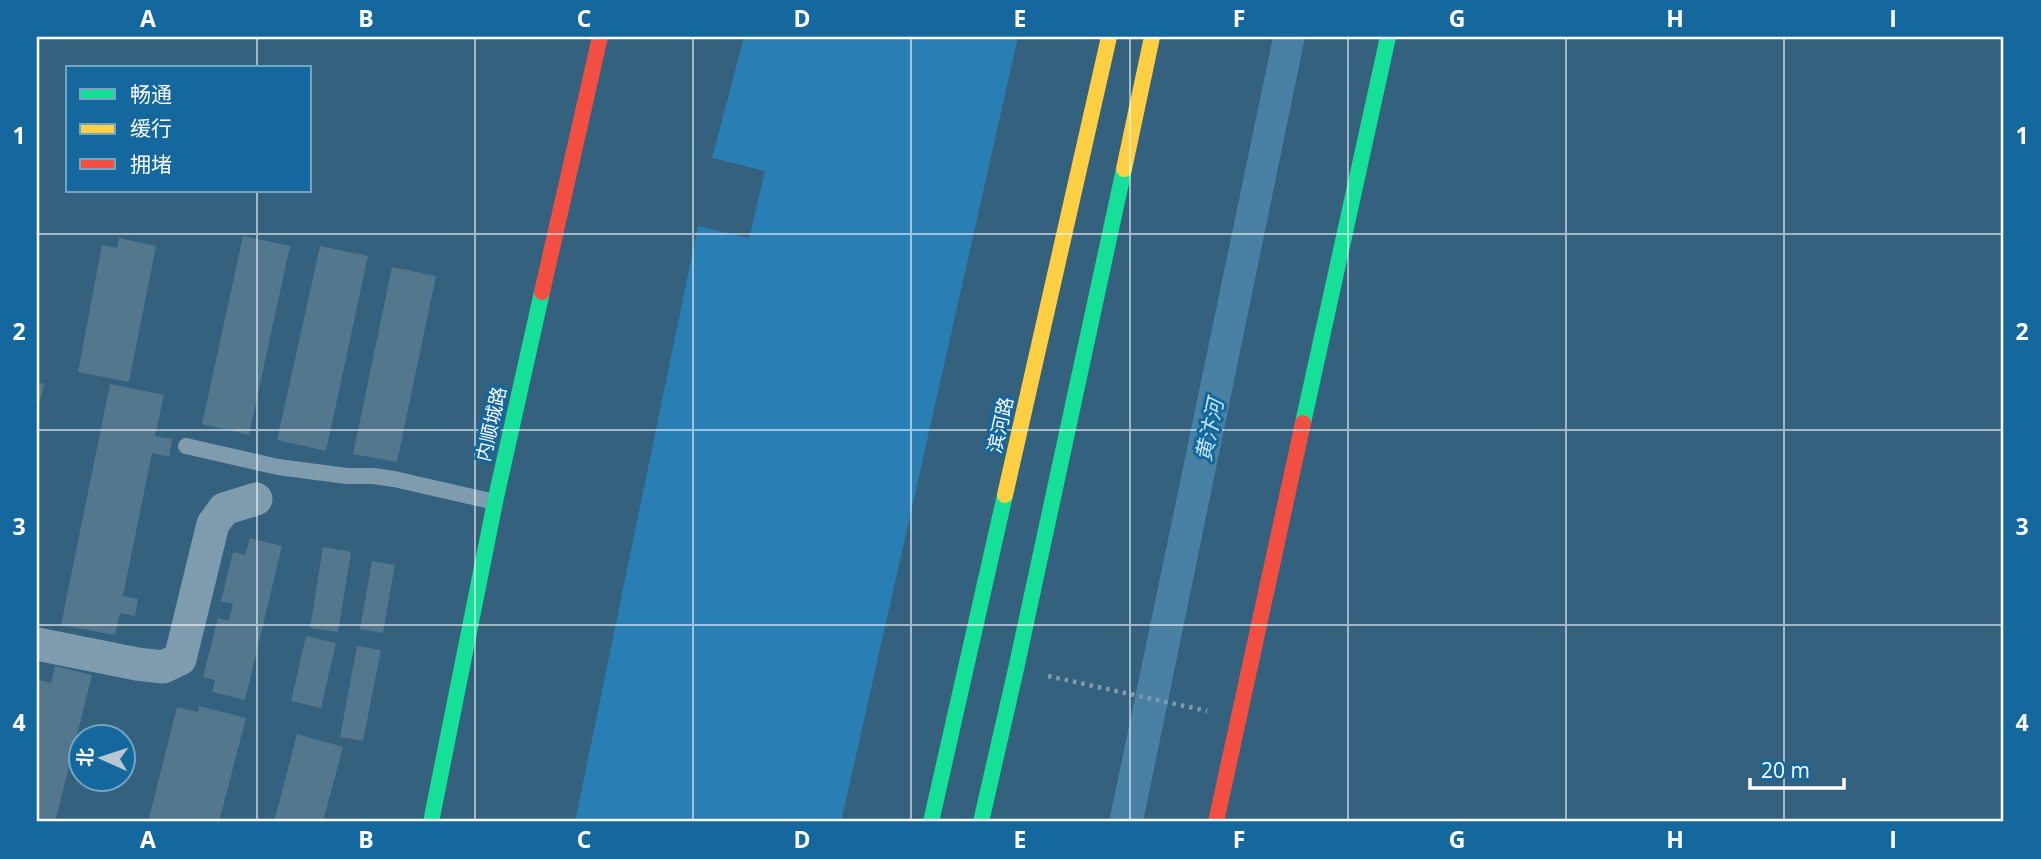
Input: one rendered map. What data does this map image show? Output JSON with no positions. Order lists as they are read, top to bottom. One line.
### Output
{"streets":{"street":["内顺城路","滨河路"]},"water":["黄汴河"],"legend":["畅通","缓行","拥堵"],"scale_bar":"20 m","north":"left","grid":{"columns":["A","B","C","D","E","F","G","H","I"],"rows":["1","2","3","4"]}}
